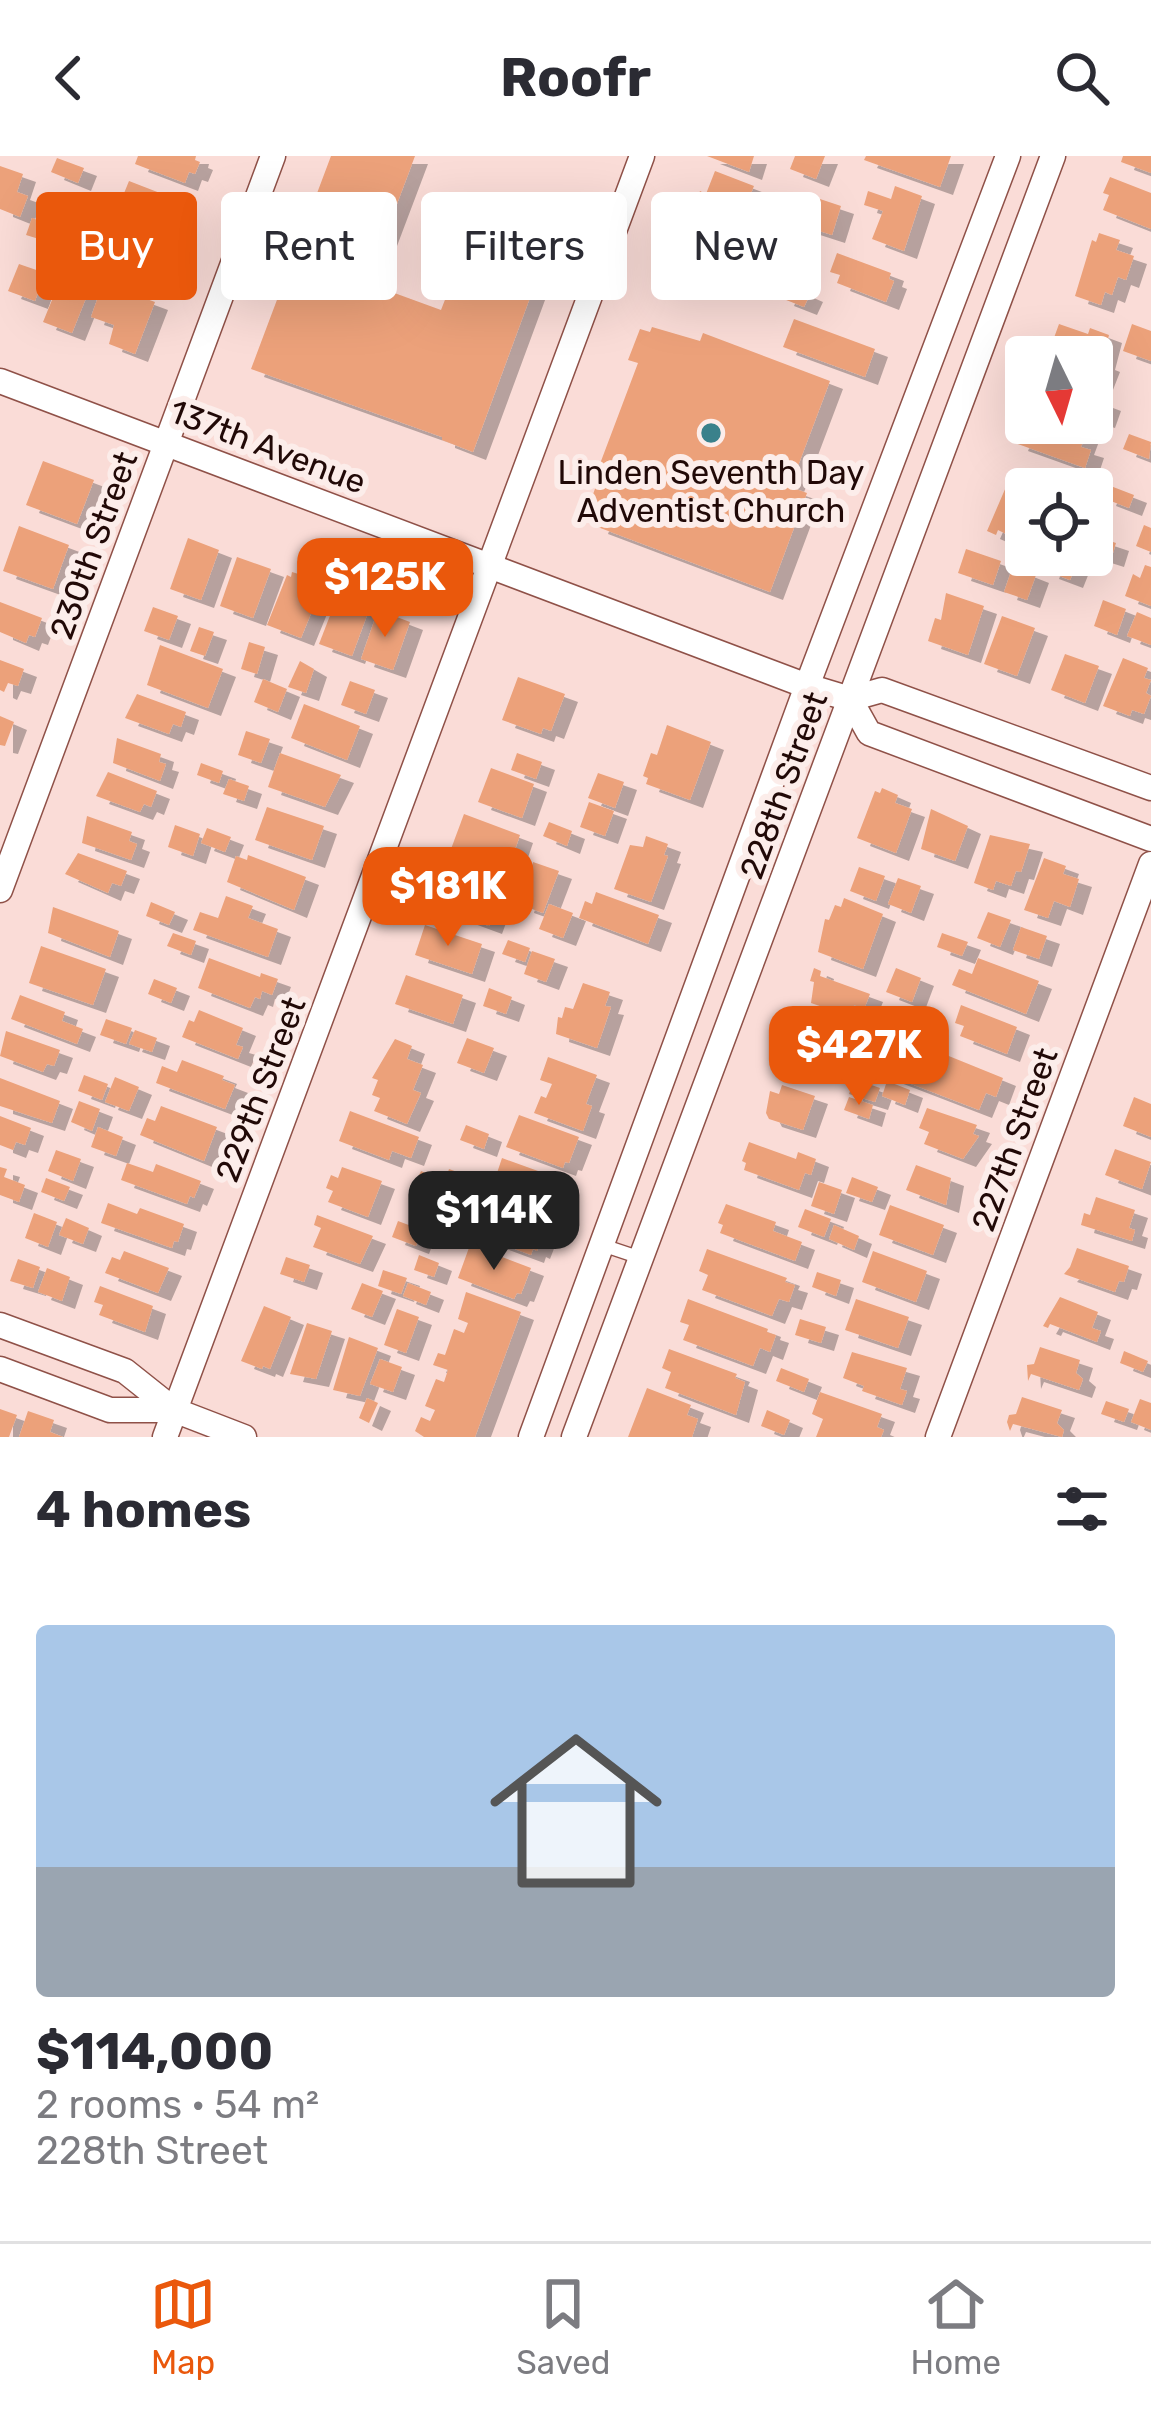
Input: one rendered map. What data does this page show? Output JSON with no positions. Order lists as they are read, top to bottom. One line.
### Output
{"streets":{"street":["137th Avenue","230th Street","228th Street","229th Street","227th Street"]},"crossings":[["137th Avenue","230th Street"],["137th Avenue","228th Street"],["137th Avenue","229th Street"]],"places":["Linden Seventh Day Adventist Church"],"north":"bottom","page":{"header":"Roofr","chip":["Buy","Rent","Filters","New"],"price":["$125K","$181K","$427K","$114K"],"heading":"4 homes","list":[{"name":"$114,000","note":"2 rooms · 54 m² · 228th Street"}],"tabs":["Map","Saved","Home"]}}
